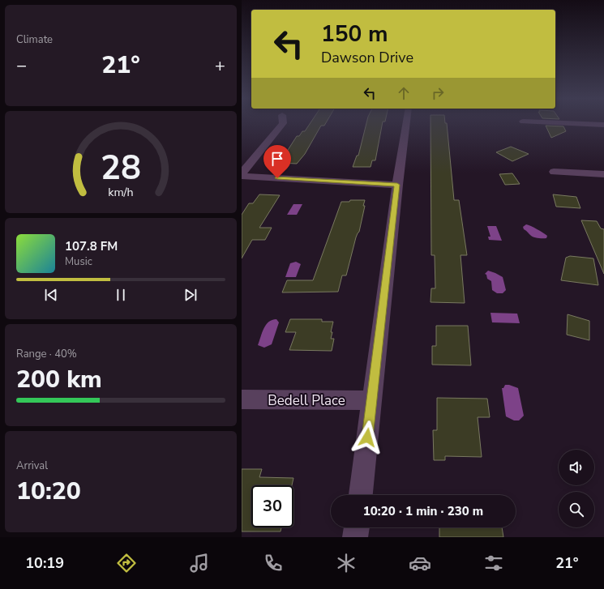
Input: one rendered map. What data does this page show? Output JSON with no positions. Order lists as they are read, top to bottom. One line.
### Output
{"streets":{"street":["Bedell Place"]},"page":{"tile":["Climate",["Range · 40%","200 km"],["Arrival","10:20"]],"turn":["150 m","Dawson Drive"],"heat":["−","21°","+"],"song":["107.8 FM","Music"],"limit":"30","trip":"10:20 · 1 min · 230 m","tabs":["10:19","21°"],"gauge":["28","km/h"]}}
